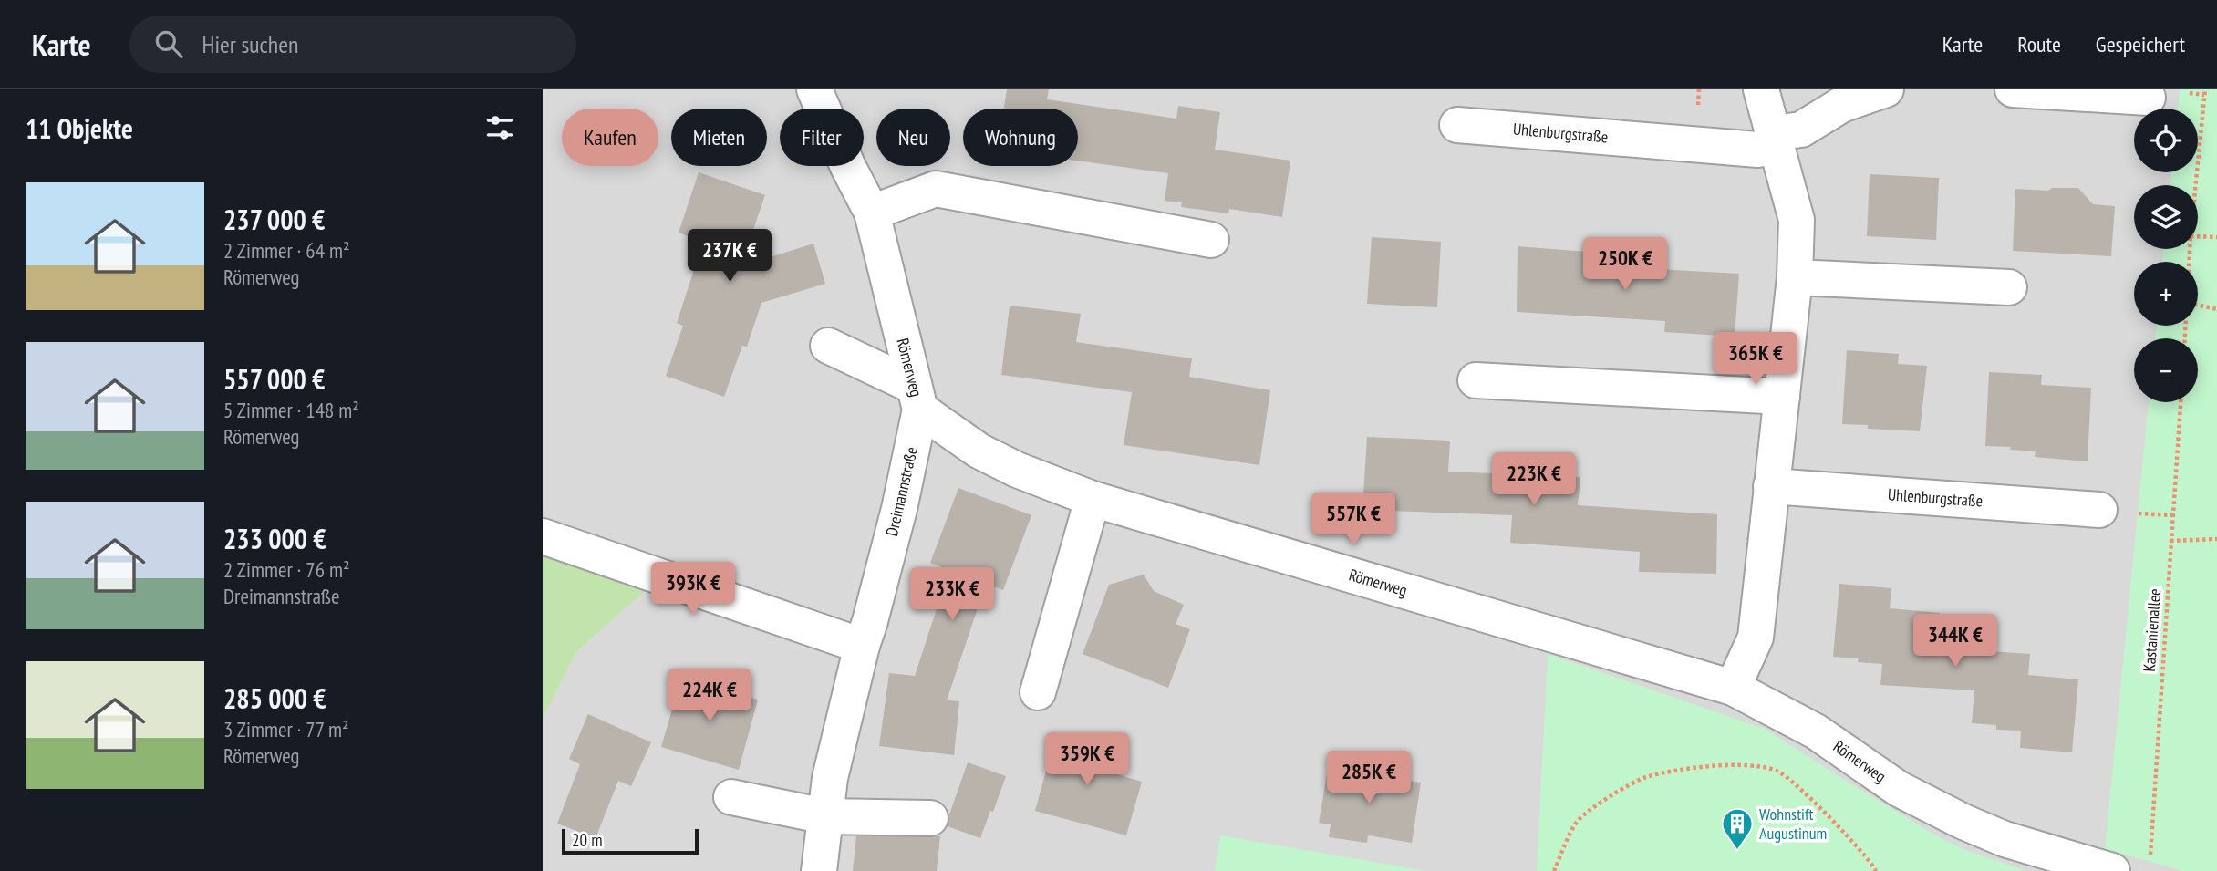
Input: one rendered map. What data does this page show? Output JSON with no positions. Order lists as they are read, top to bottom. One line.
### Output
{"streets":{"street":["Uhlenburgstraße","Römerweg","Dreimannstraße"],"path":["Kastanienallee"]},"crossings":[["Römerweg","Dreimannstraße"]],"places":{"building":["Wohnstift Augustinum"]},"scale_bar":"20 m","page":{"header":"Karte","search":"Hier suchen","nav":["Karte","Route","Gespeichert"],"heading":"11 Objekte","map_buttons":["+","−"],"chip":["Kaufen","Mieten","Filter","Neu","Wohnung"],"list":[{"name":"237 000 €","note":"2 Zimmer · 64 m² · Römerweg"},{"name":"557 000 €","note":"5 Zimmer · 148 m² · Römerweg"},{"name":"233 000 €","note":"2 Zimmer · 76 m² · Dreimannstraße"},{"name":"285 000 €","note":"3 Zimmer · 77 m² · Römerweg"}],"price":["237K €","250K €","365K €","223K €","557K €","393K €","233K €","344K €","224K €","359K €","285K €"],"scale":"20 m"}}
